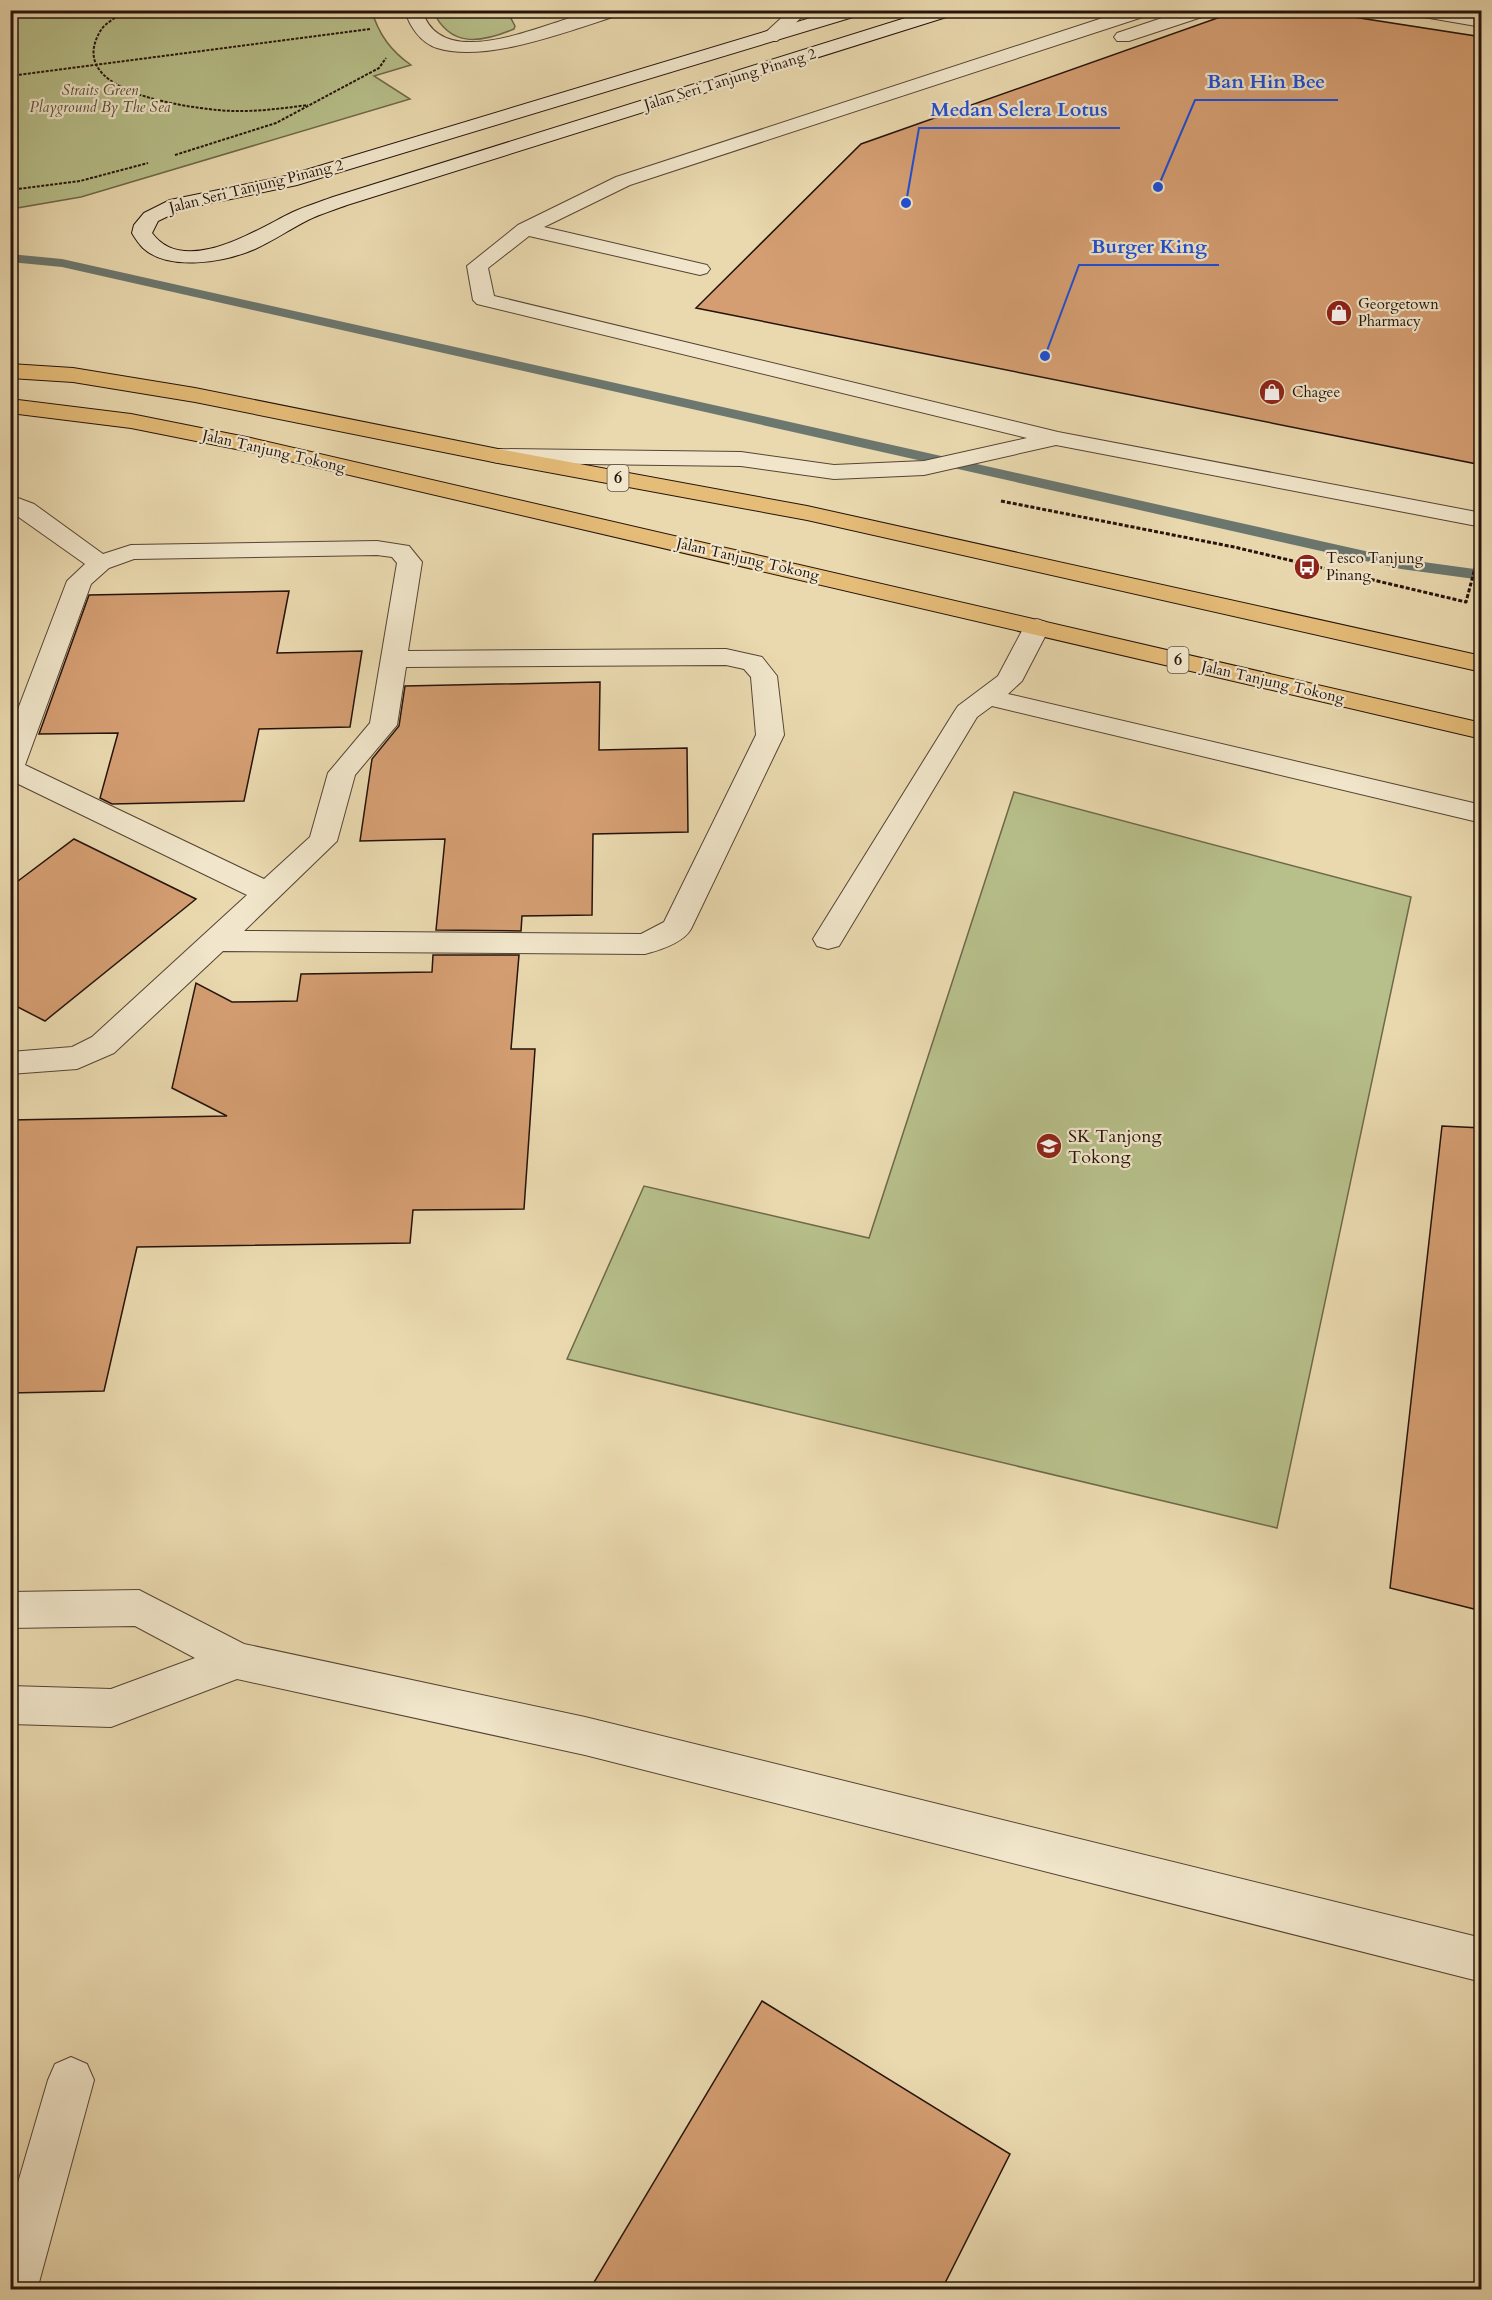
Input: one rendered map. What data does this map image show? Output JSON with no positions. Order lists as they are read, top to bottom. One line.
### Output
{"streets":{"main road":["Jalan Tanjung Tokong","6"],"street":["Jalan Seri Tanjung Pinang 2"]},"parks":["Straits Green Playground By The Sea"],"places":{"other":["Ban Hin Bee","Medan Selera Lotus","Burger King"],"shop":["Georgetown Pharmacy","Chagee"],"bus stop":["Tesco Tanjung Pinang"],"school or university":["SK Tanjong Tokong"]}}
